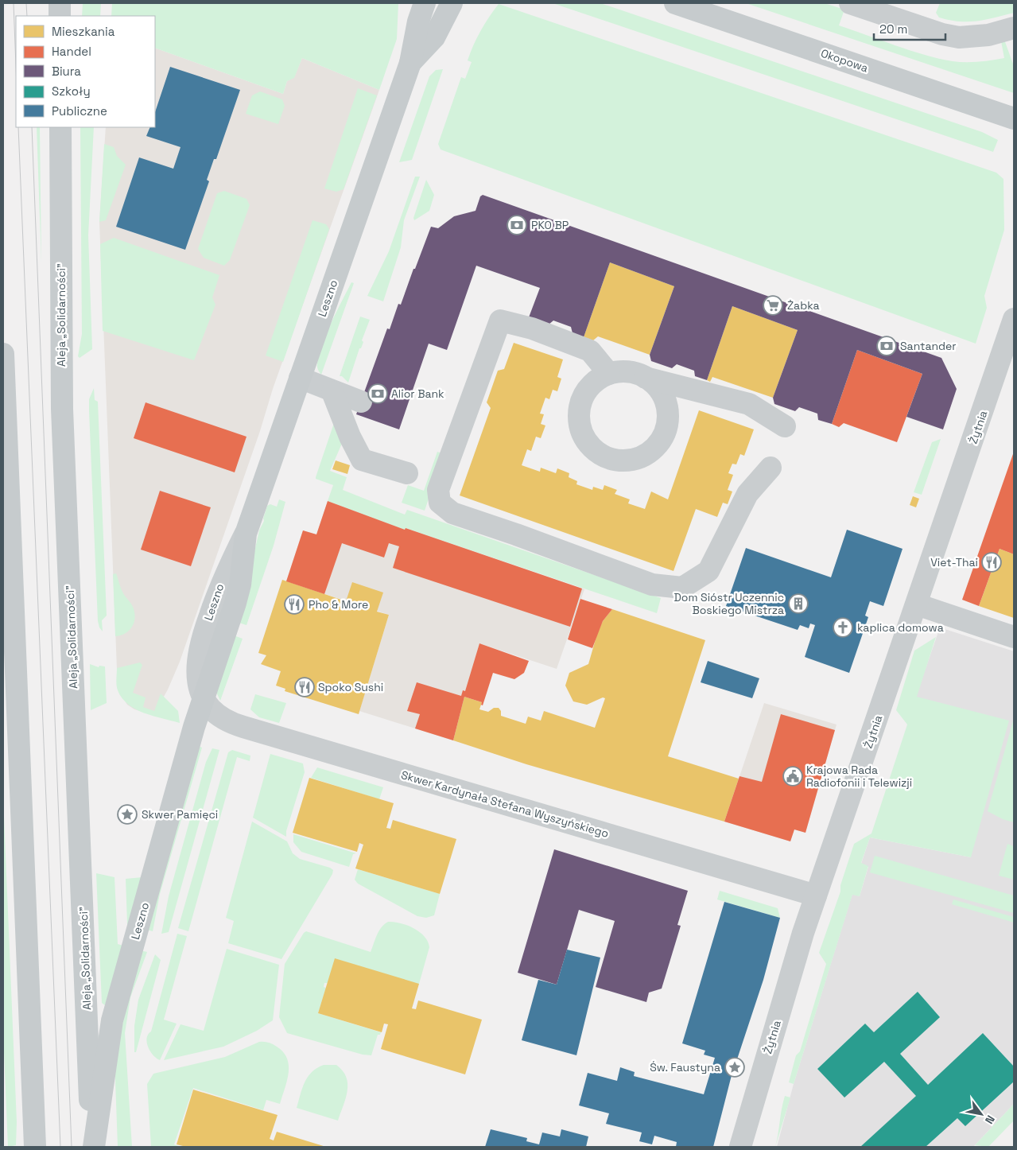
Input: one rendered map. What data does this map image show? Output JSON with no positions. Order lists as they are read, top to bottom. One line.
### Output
{"streets":{"main road":["Okopowa","Leszno","Aleja „Solidarności”"],"street":["Żytnia","Skwer Kardynała Stefana Wyszyńskiego"]},"crossings":[["Leszno","Aleja „Solidarności”"],["Leszno","Skwer Kardynała Stefana Wyszyńskiego"],["Żytnia","Skwer Kardynała Stefana Wyszyńskiego"]],"places":{"bank":["PKO BP","Santander","Alior Bank"],"supermarket":["Żabka"],"restaurant":["Viet-Thai","Pho & More","Spoko Sushi"],"building":["Dom Sióstr Uczennic Boskiego Mistrza"],"church":["kaplica domowa"],"public building":["Krajowa Rada Radiofonii i Telewizji"],"place":["Skwer Pamięci","Św. Faustyna"]},"legend":["Mieszkania","Handel","Biura","Szkoły","Publiczne"],"scale_bar":"20 m","north":"bottom right"}
